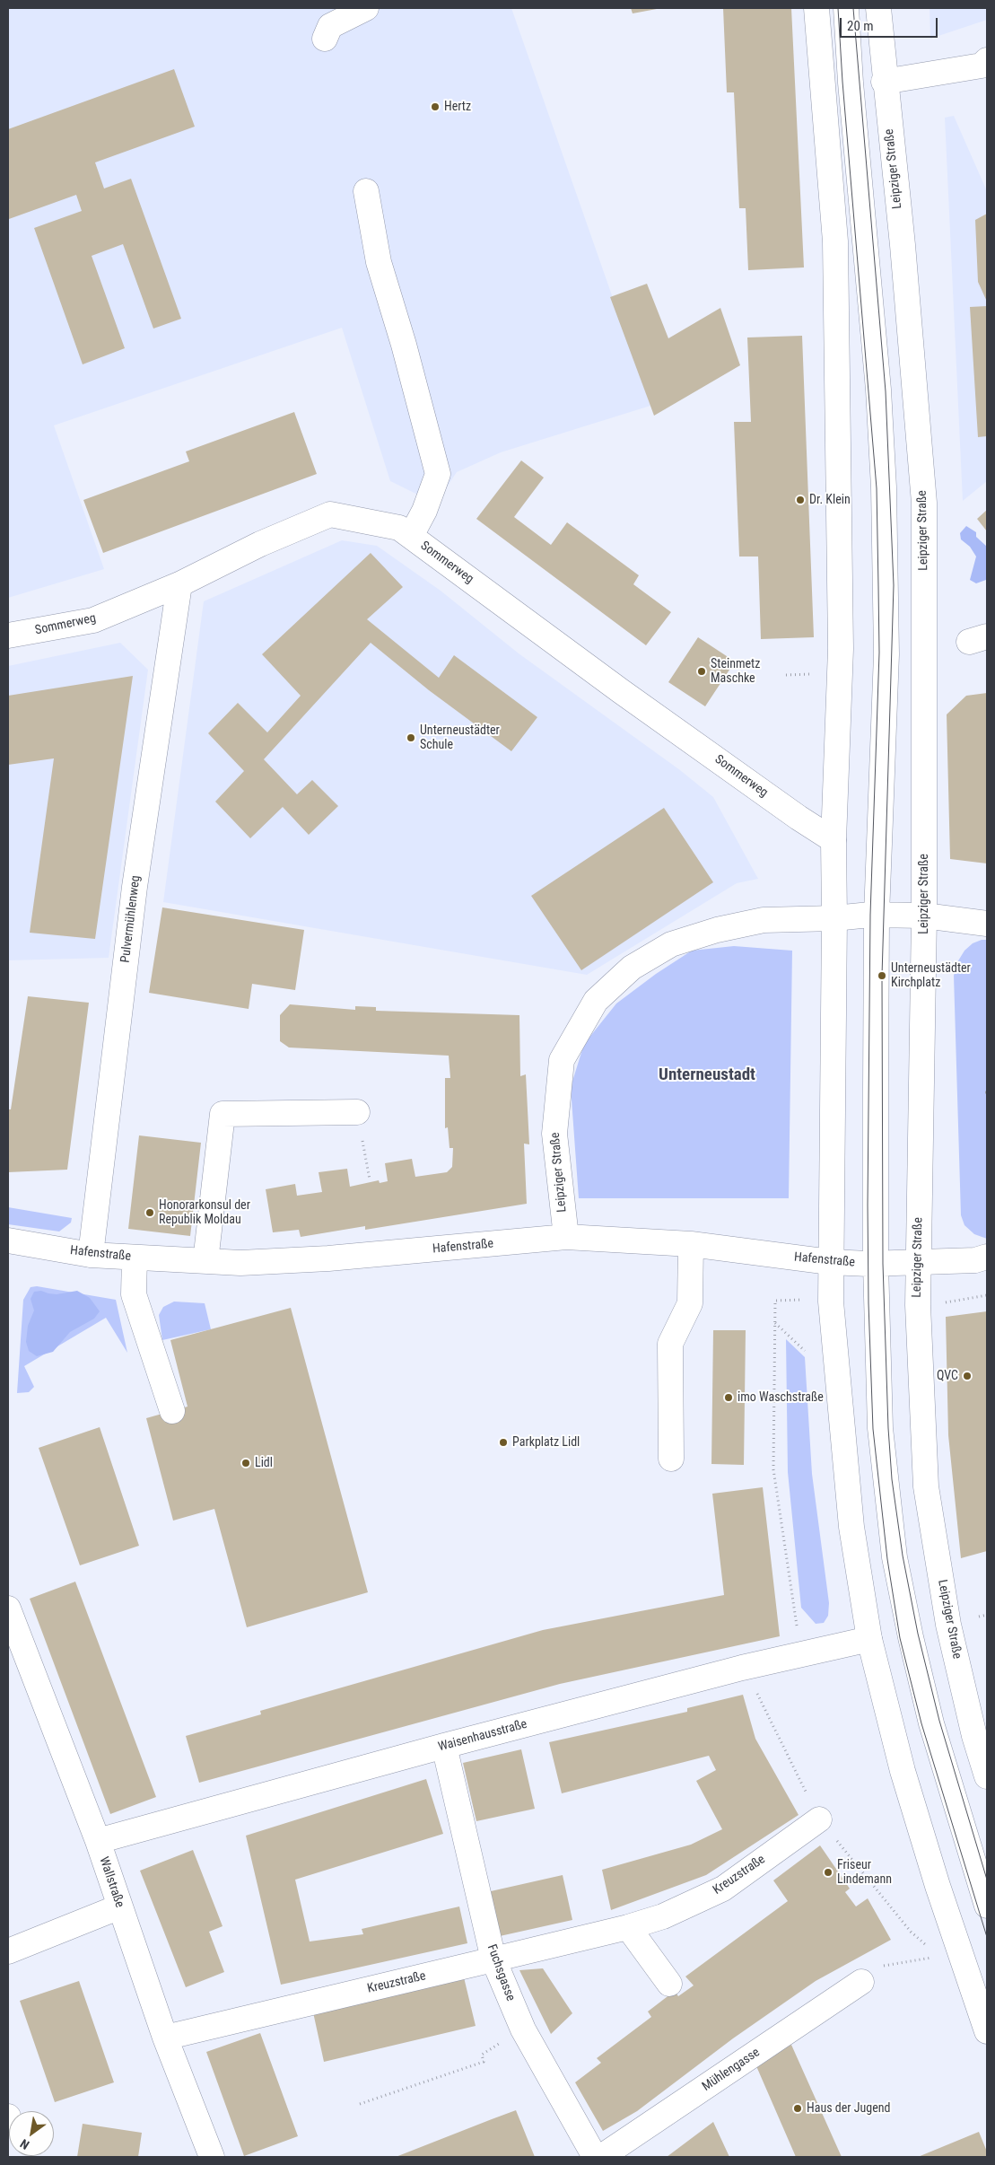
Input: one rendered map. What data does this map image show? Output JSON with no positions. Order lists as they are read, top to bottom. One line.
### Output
{"streets":{"street":["Leipziger Straße","Sommerweg","Pulvermühlenweg","Hafenstraße","Waisenhausstraße","Kreuzstraße","Wallstraße","Fuchsgasse","Mühlengasse"]},"crossings":[["Leipziger Straße","Hafenstraße"],["Sommerweg","Pulvermühlenweg"],["Pulvermühlenweg","Hafenstraße"],["Waisenhausstraße","Wallstraße"],["Waisenhausstraße","Fuchsgasse"],["Kreuzstraße","Wallstraße"],["Kreuzstraße","Fuchsgasse"]],"districts":["Unterneustadt"],"places":["Hertz","Dr. Klein","Steinmetz Maschke","Unterneustädter Schule","Unterneustädter Kirchplatz","Honorarkonsul der Republik Moldau","QVC","imo Waschstraße","Parkplatz Lidl","Lidl","Friseur Lindemann","Haus der Jugend"],"scale_bar":"20 m","north":"bottom left"}
